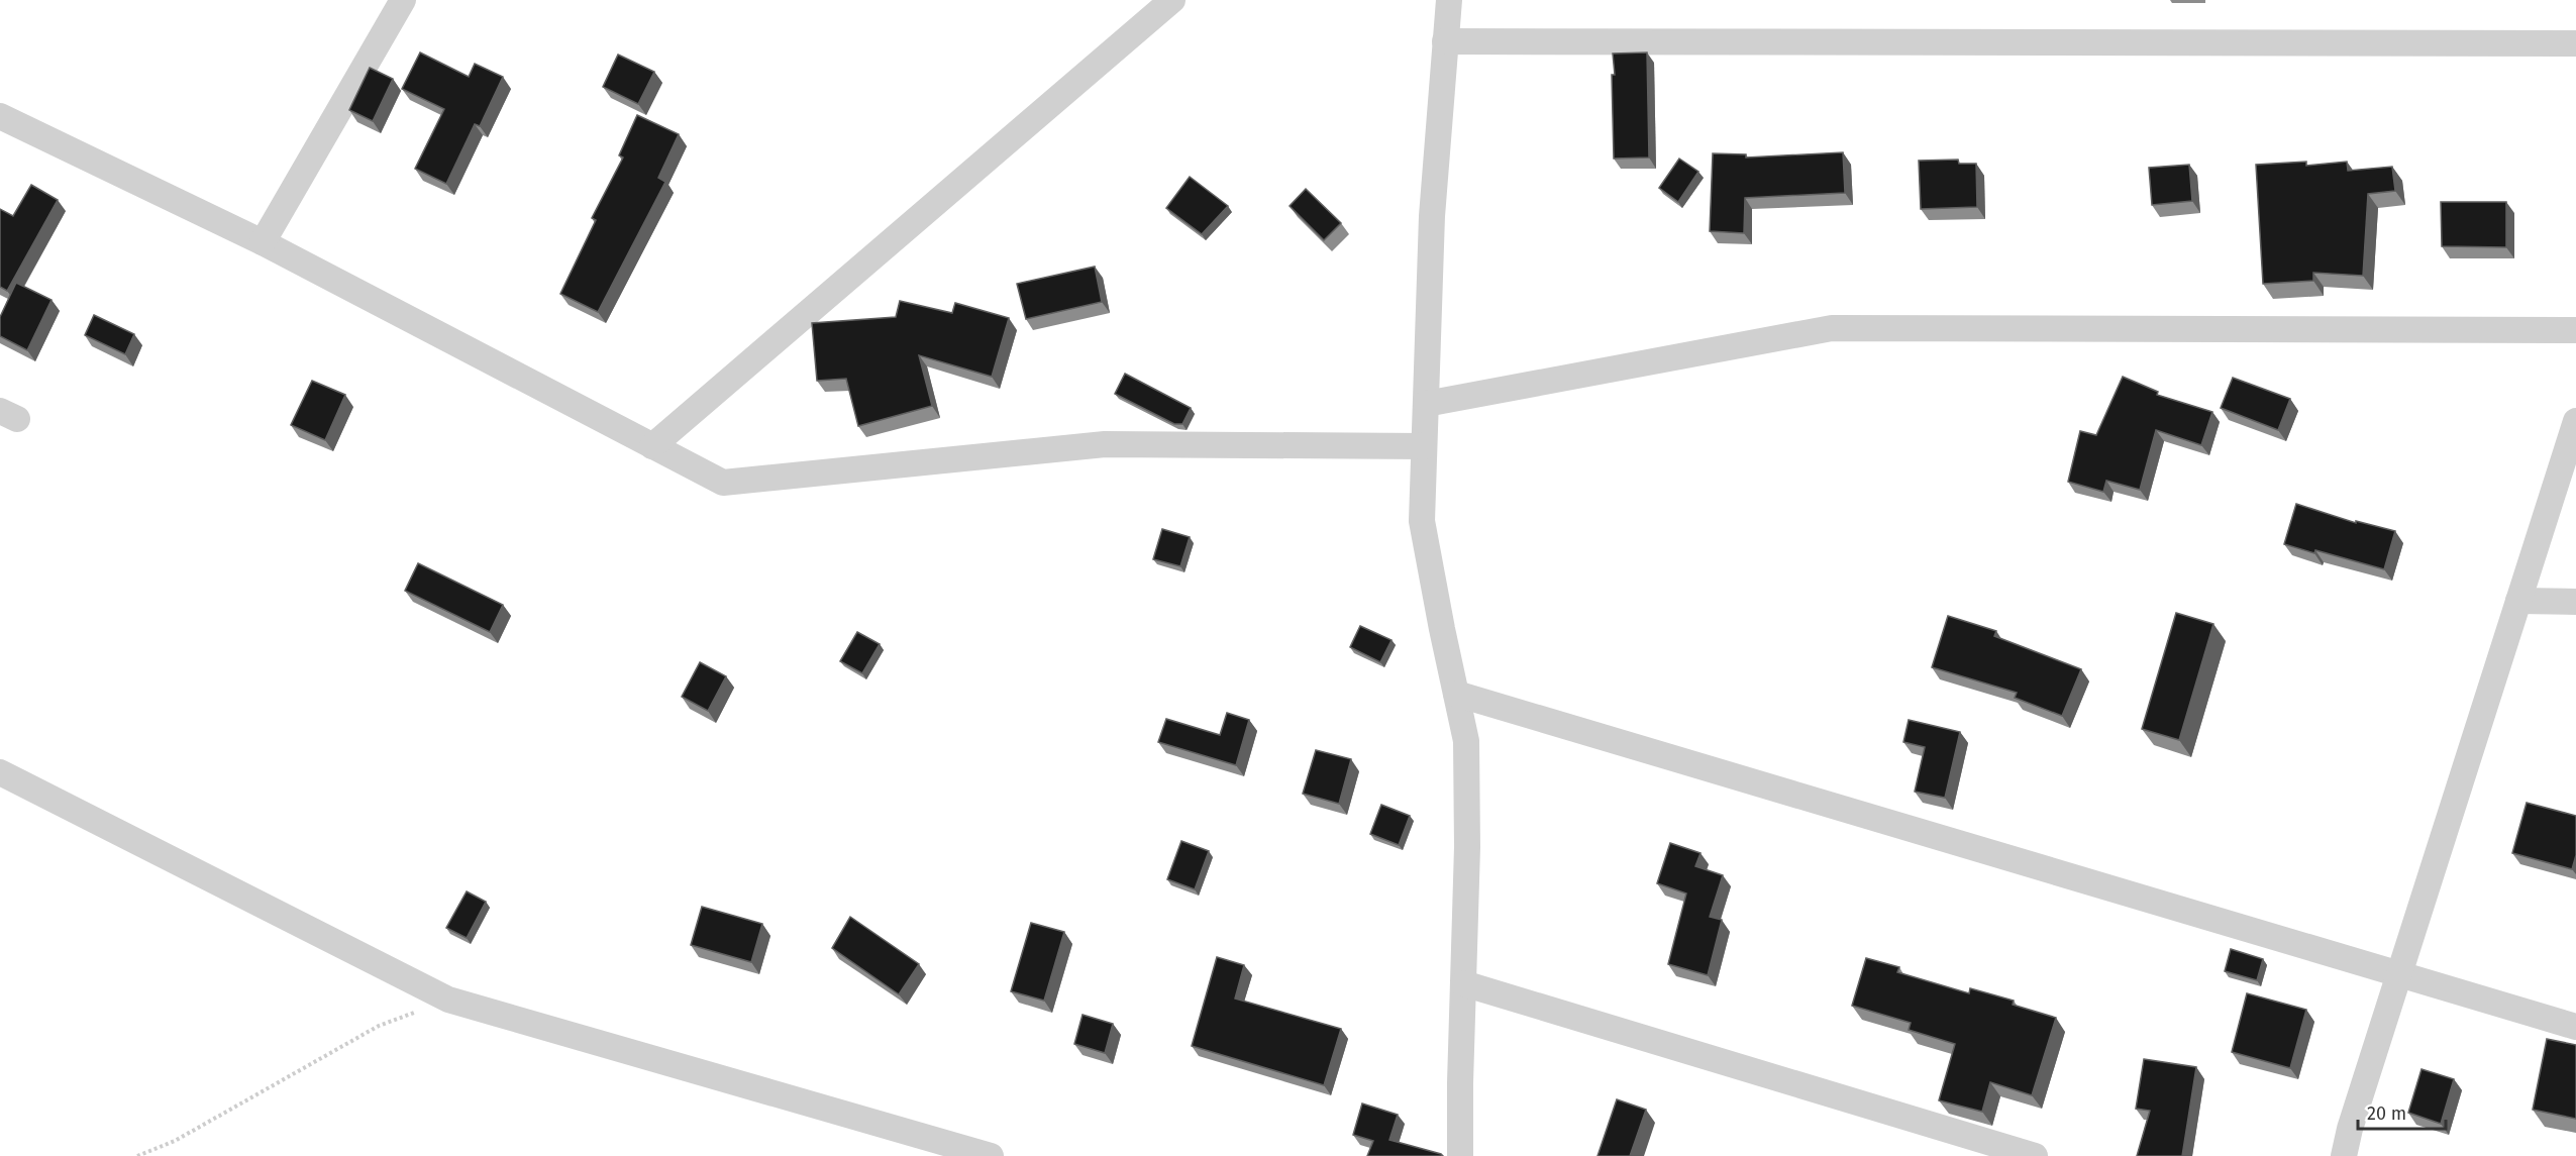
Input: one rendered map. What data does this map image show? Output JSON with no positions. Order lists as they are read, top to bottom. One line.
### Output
{"scale_bar":"20 m"}
